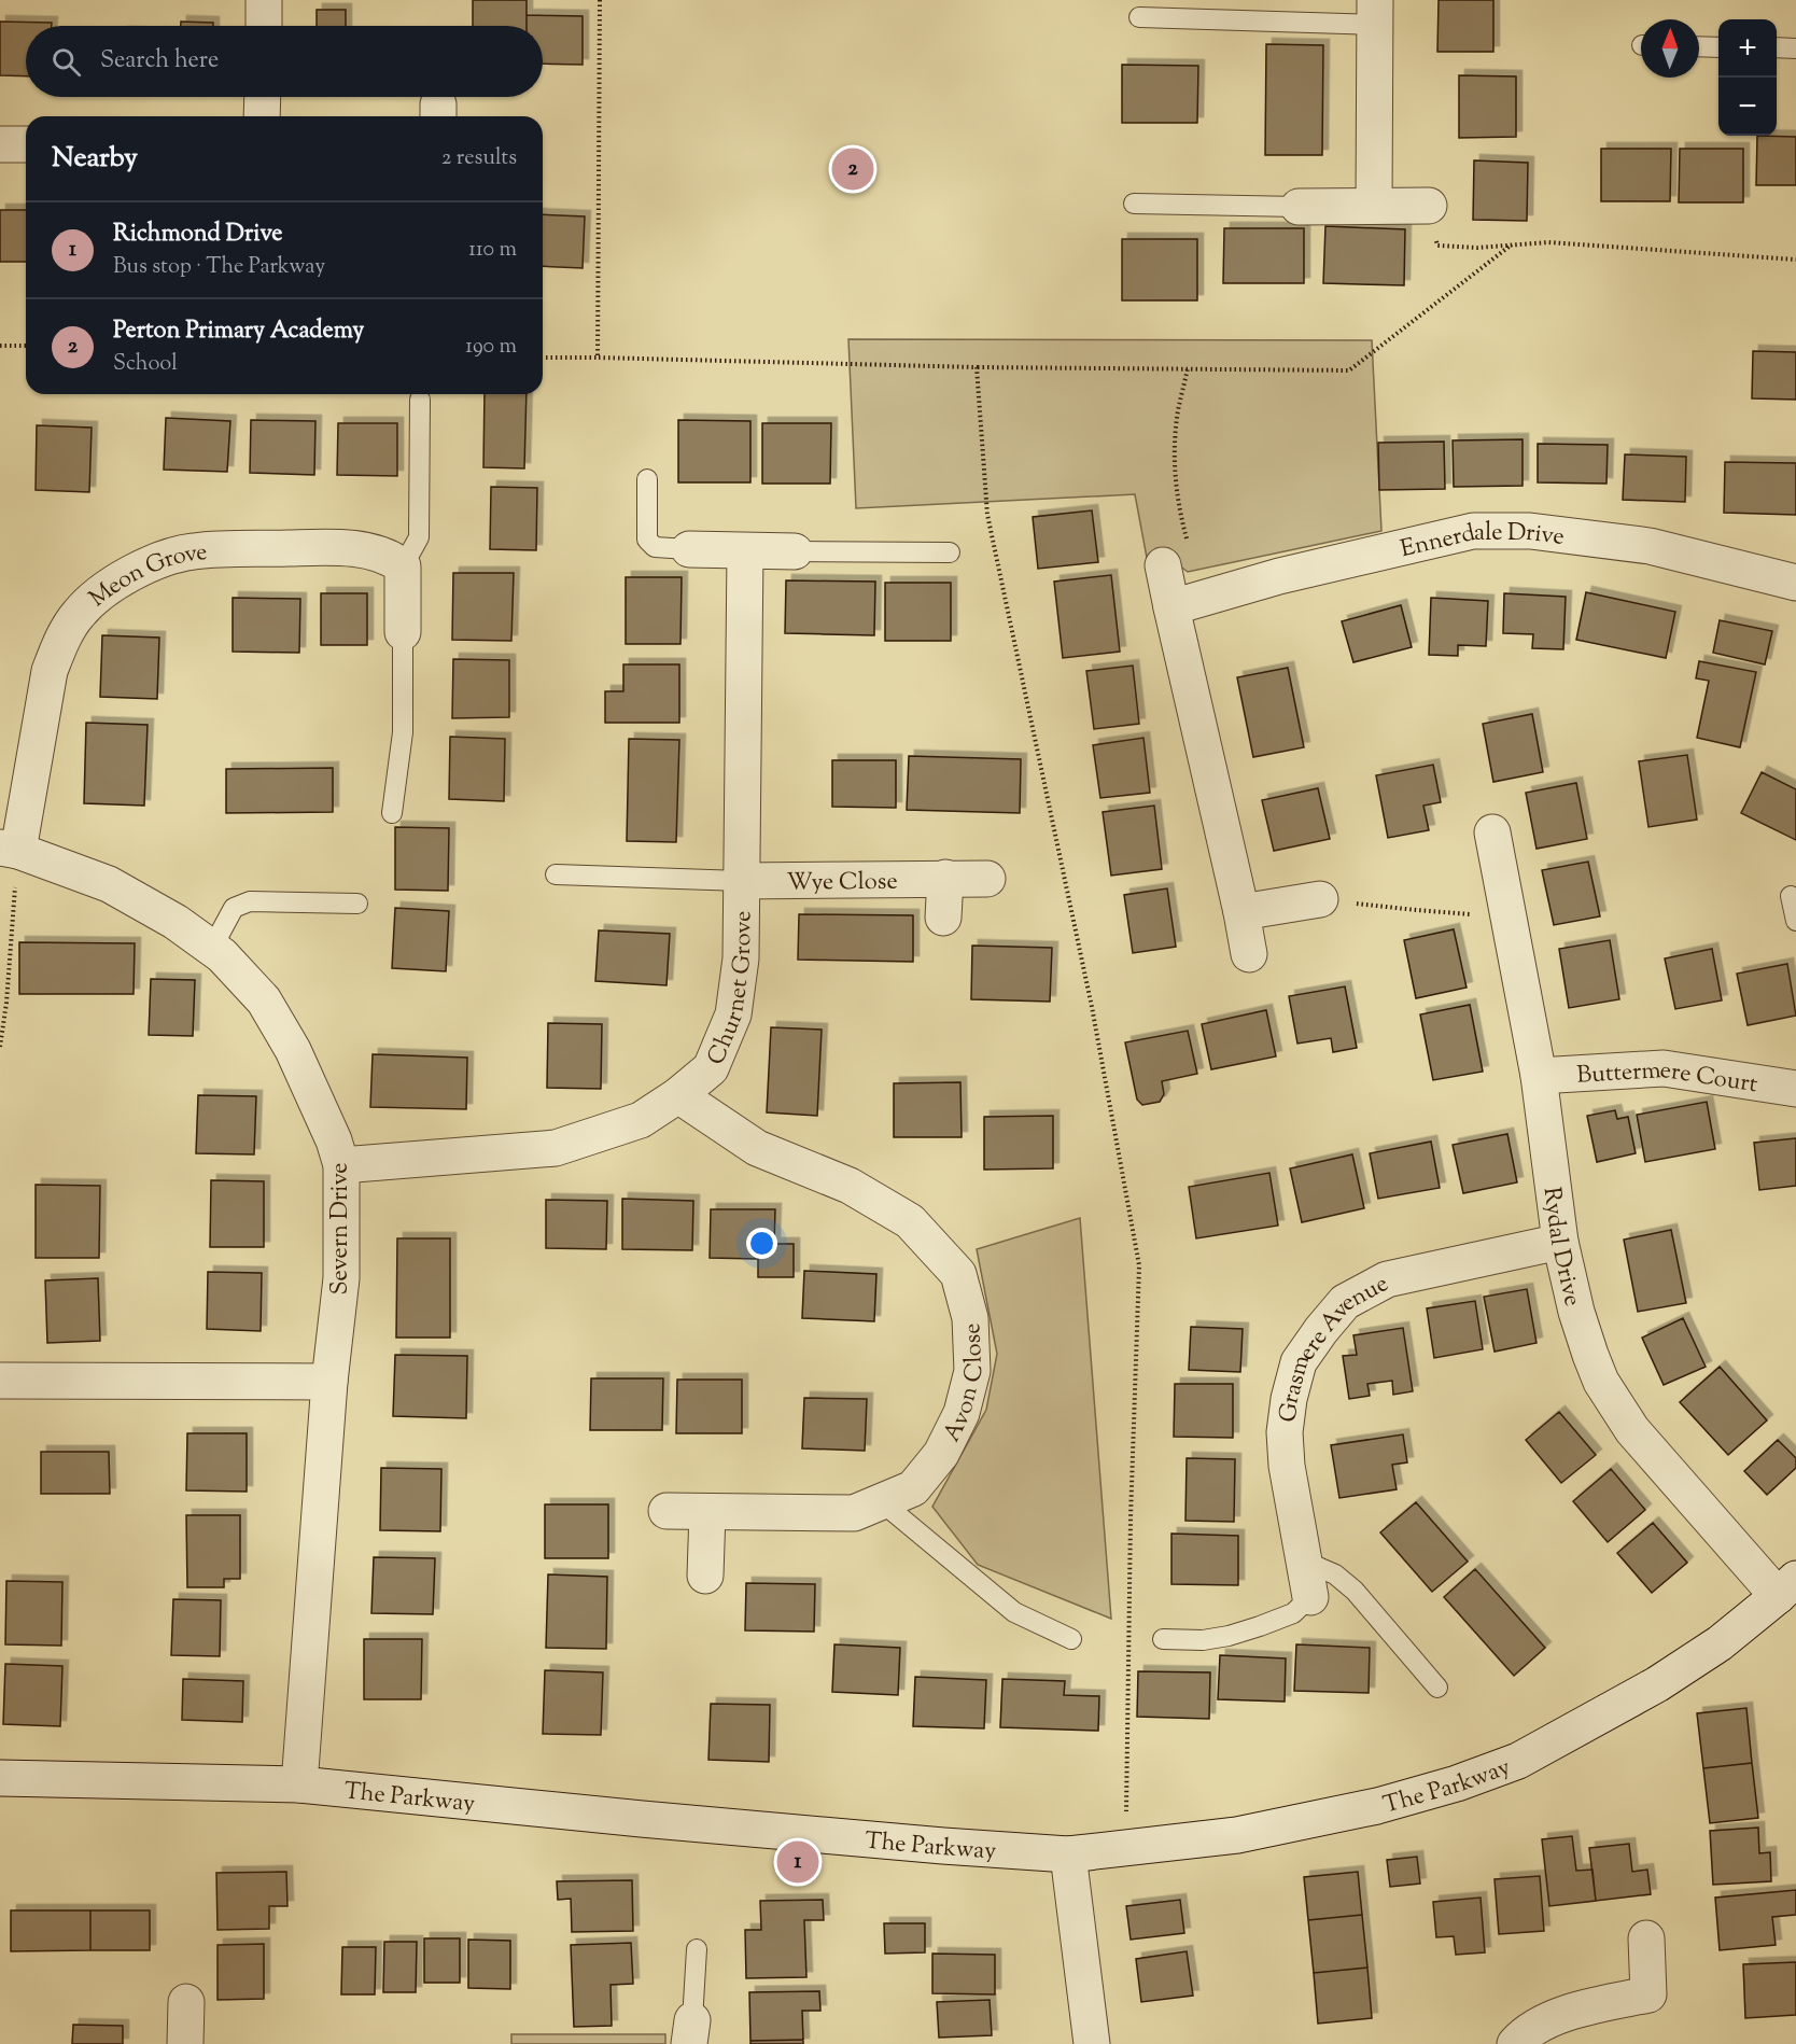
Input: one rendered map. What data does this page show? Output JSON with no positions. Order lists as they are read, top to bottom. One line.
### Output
{"streets":{"street":["Ennerdale Drive","Meon Grove","Wye Close","Churnet Grove","Buttermere Court","Severn Drive","Rydal Drive","Grasmere Avenue","Avon Close","The Parkway"]},"crossings":[["Meon Grove","Severn Drive"],["Wye Close","Churnet Grove"],["Churnet Grove","Severn Drive"],["Churnet Grove","Avon Close"],["Buttermere Court","Rydal Drive"],["Severn Drive","The Parkway"],["Rydal Drive","Grasmere Avenue"],["Rydal Drive","The Parkway"]],"north":"top","page":{"map_buttons":["+","−"],"search":"Search here","heading":["Nearby","2 results"],"pins":["2","1"],"list":[{"mark":"1","name":"Richmond Drive","note":"Bus stop · The Parkway","value":"110 m"},{"mark":"2","name":"Perton Primary Academy","note":"School","value":"190 m"}]}}
